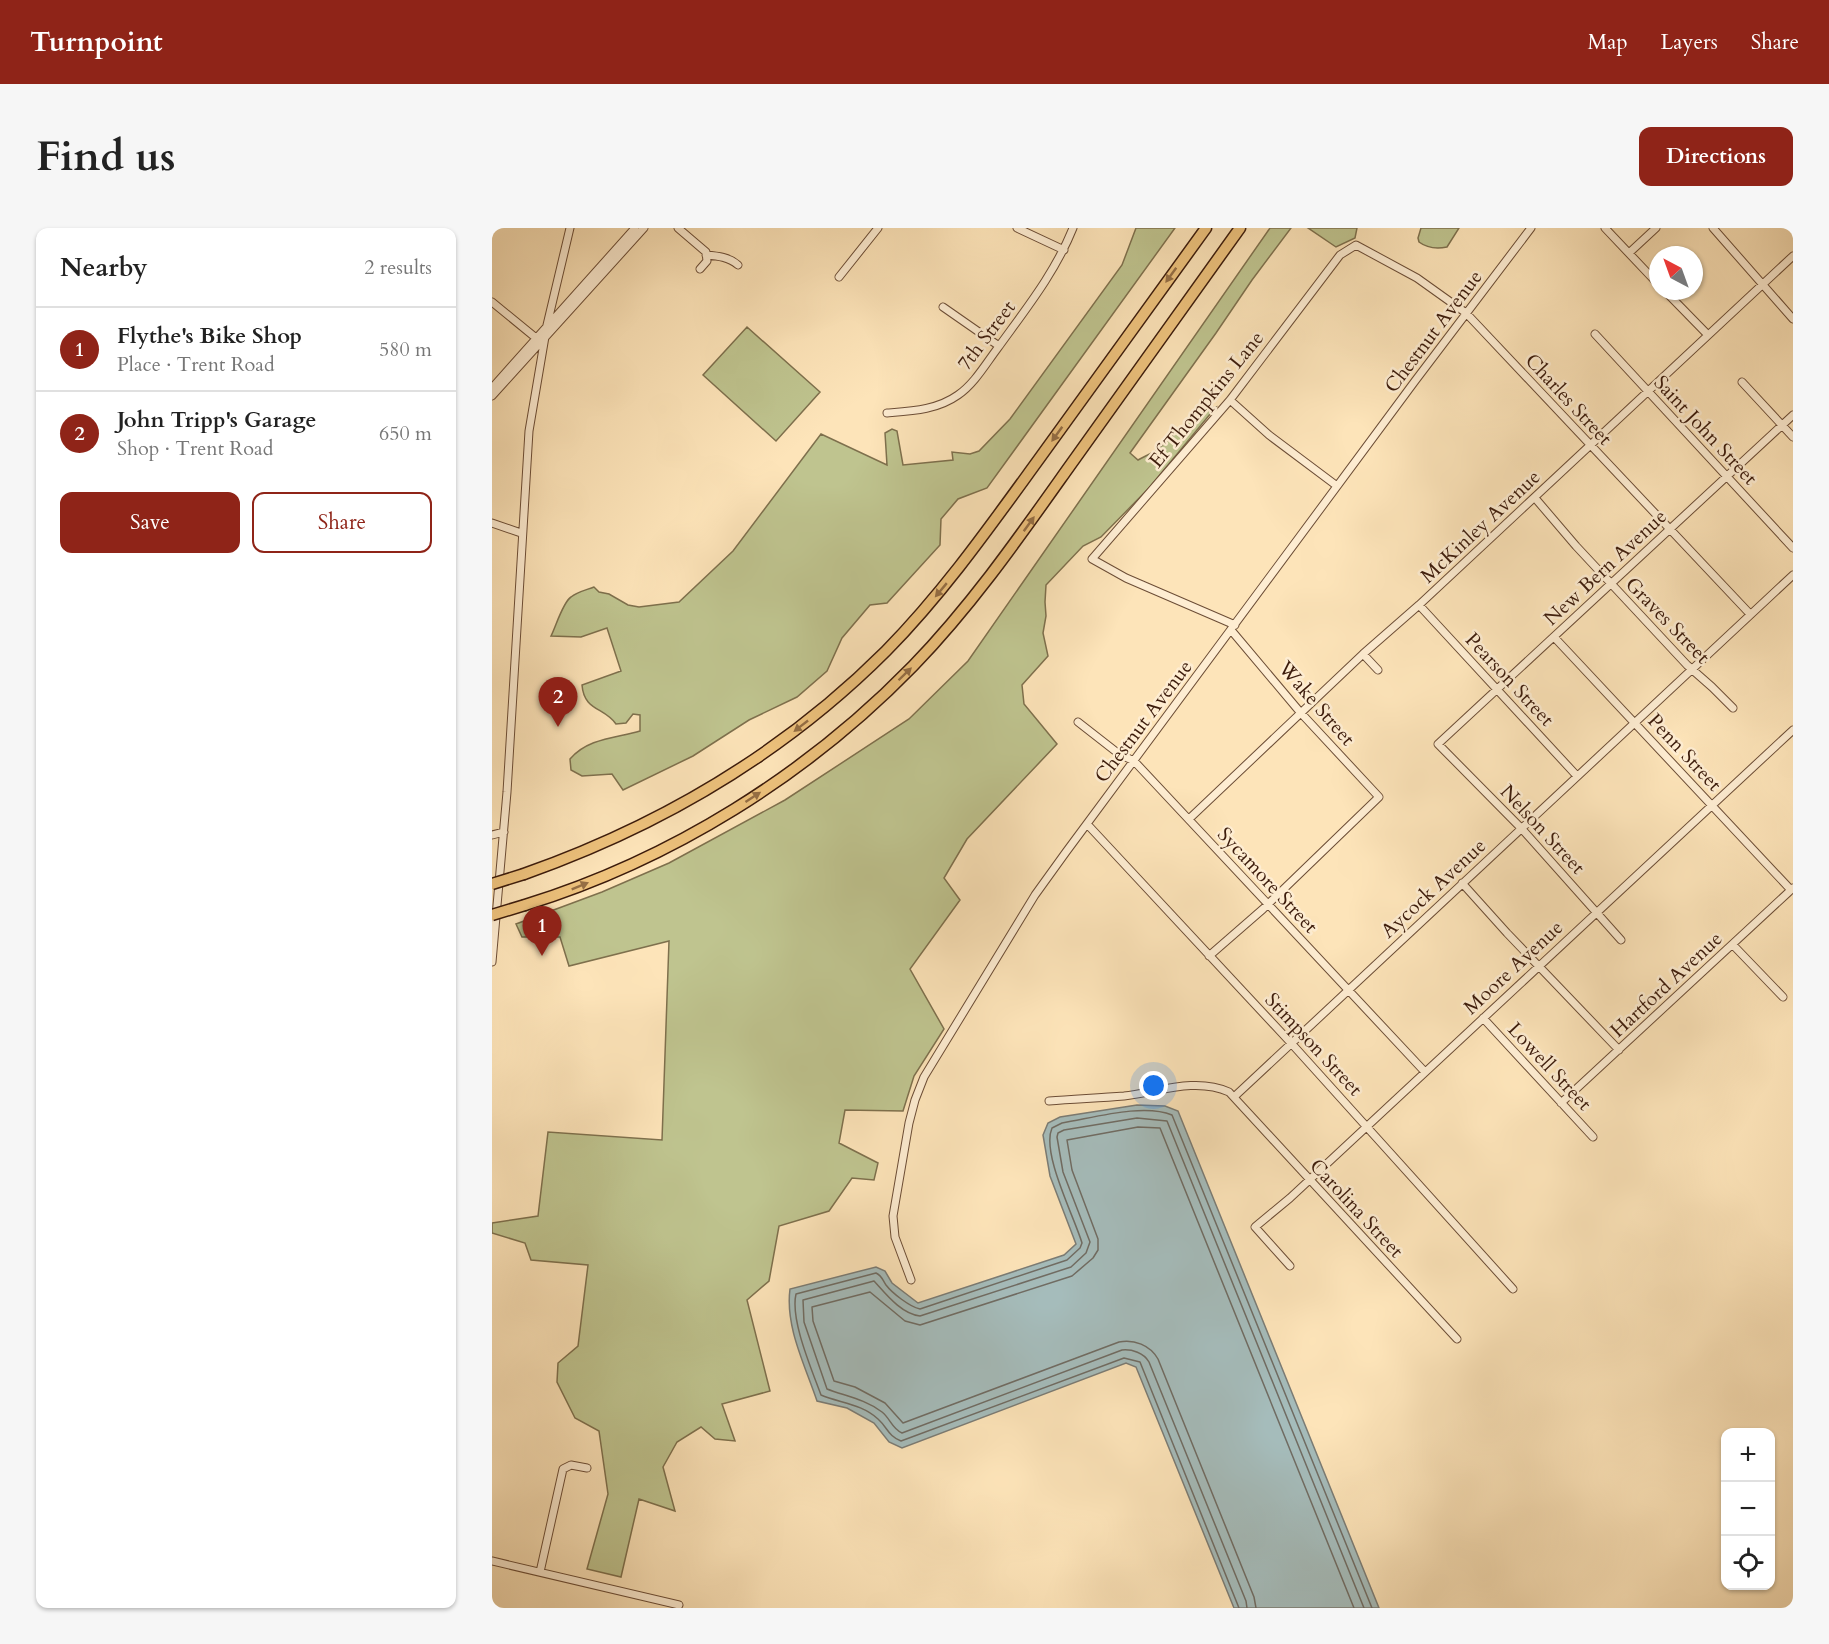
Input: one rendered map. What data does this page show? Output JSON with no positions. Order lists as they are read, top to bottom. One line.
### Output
{"streets":{"street":["Chestnut Avenue","7th Street","Ef Thompkins Lane","Charles Street","Saint John Street","McKinley Avenue","New Bern Avenue","Graves Street","Pearson Street","Wake Street","Penn Street","Nelson Street","Sycamore Street","Aycock Avenue","Moore Avenue","Hartford Avenue","Stimpson Street","Lowell Street","Carolina Street"]},"crossings":[["Chestnut Avenue","Charles Street"],["Chestnut Avenue","Wake Street"],["Chestnut Avenue","Sycamore Street"],["Chestnut Avenue","Stimpson Street"],["Ef Thompkins Lane","Charles Street"],["Ef Thompkins Lane","Wake Street"],["Charles Street","McKinley Avenue"],["Charles Street","New Bern Avenue"],["Charles Street","Aycock Avenue"],["Saint John Street","McKinley Avenue"],["Saint John Street","New Bern Avenue"],["McKinley Avenue","Graves Street"],["McKinley Avenue","Pearson Street"],["McKinley Avenue","Wake Street"],["McKinley Avenue","Sycamore Street"],["New Bern Avenue","Graves Street"],["New Bern Avenue","Pearson Street"],["New Bern Avenue","Penn Street"],["New Bern Avenue","Nelson Street"],["Graves Street","Aycock Avenue"],["Pearson Street","Aycock Avenue"],["Wake Street","Sycamore Street"],["Penn Street","Aycock Avenue"],["Penn Street","Moore Avenue"],["Penn Street","Hartford Avenue"],["Nelson Street","Aycock Avenue"],["Nelson Street","Moore Avenue"],["Sycamore Street","Aycock Avenue"],["Sycamore Street","Moore Avenue"],["Aycock Avenue","Stimpson Street"],["Aycock Avenue","Carolina Street"],["Moore Avenue","Stimpson Street"],["Moore Avenue","Lowell Street"],["Moore Avenue","Carolina Street"],["Hartford Avenue","Lowell Street"]],"north":"top left","page":{"header":"Turnpoint","nav":["Map","Layers","Share"],"buttons":["Directions",["Save","Share"]],"title":"Find us","heading":["Nearby","2 results"],"list":[{"mark":"1","name":"Flythe's Bike Shop","note":"Place · Trent Road","value":"580 m"},{"mark":"2","name":"John Tripp's Garage","note":"Shop · Trent Road","value":"650 m"}],"pins":["2","1"],"map_buttons":["+","−"]}}
